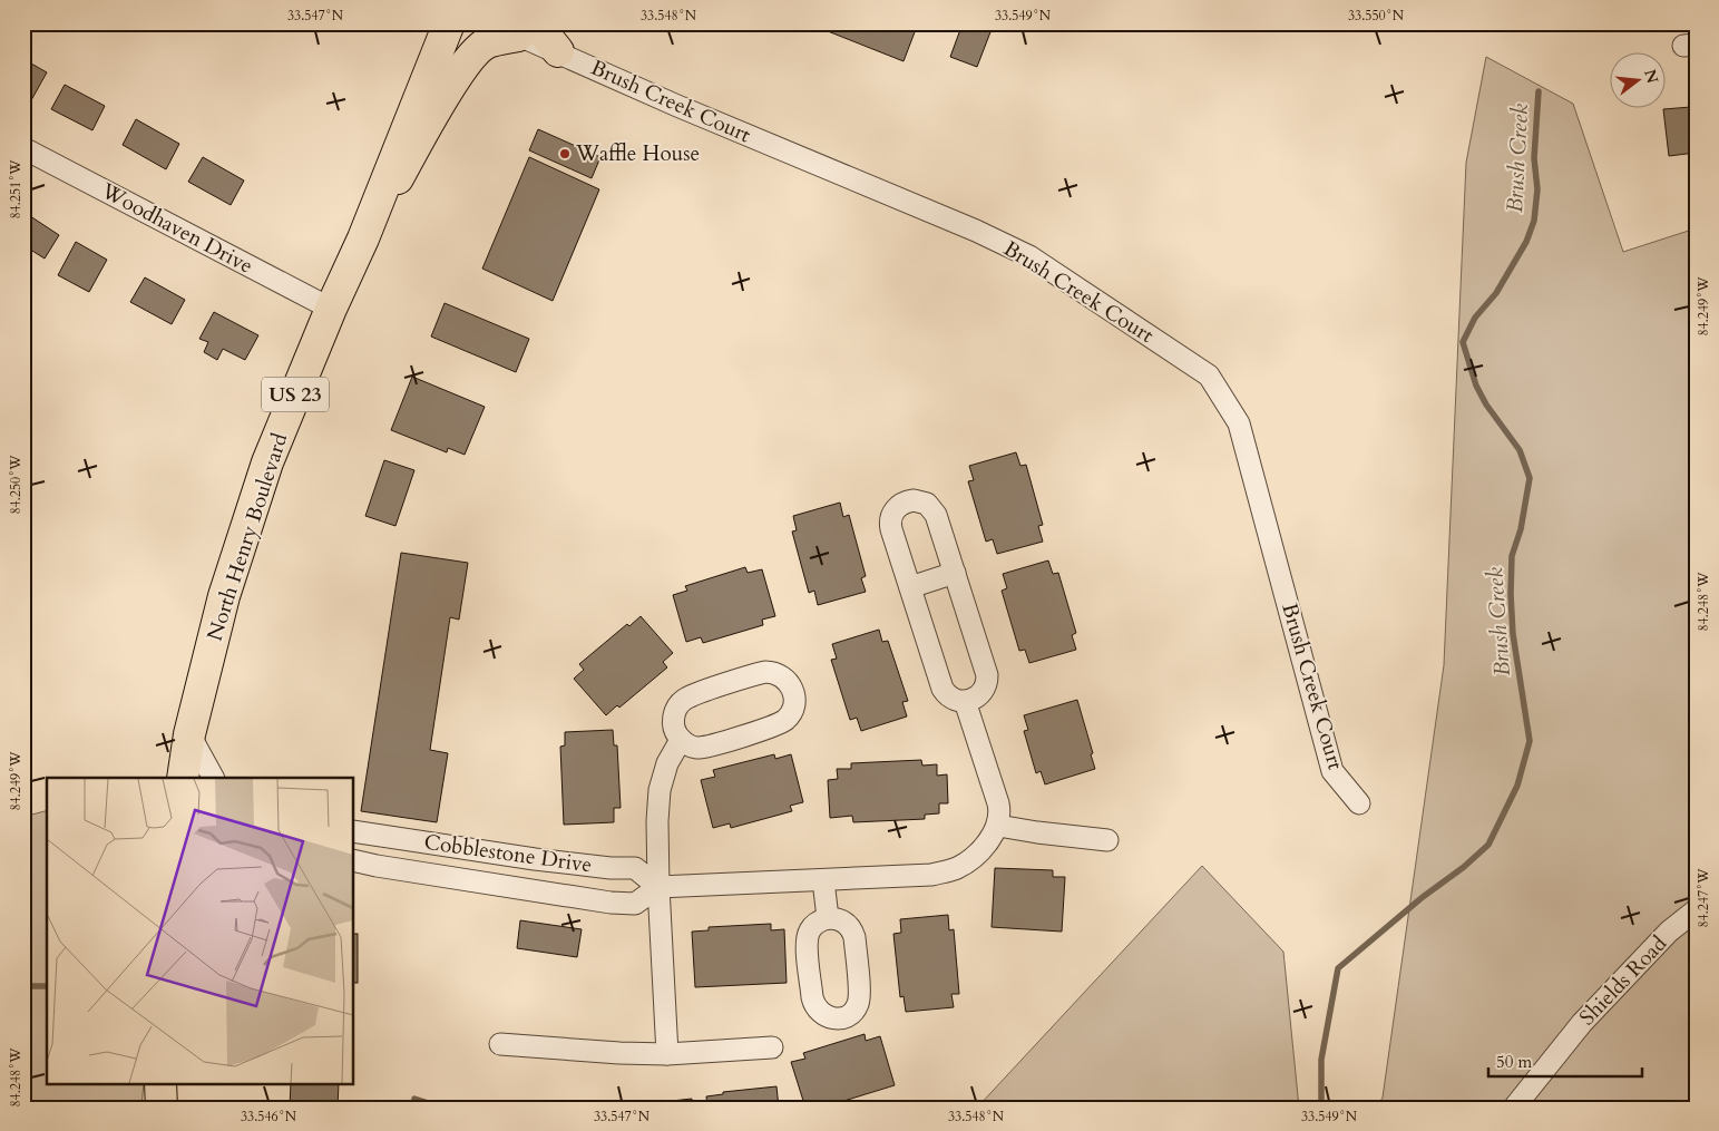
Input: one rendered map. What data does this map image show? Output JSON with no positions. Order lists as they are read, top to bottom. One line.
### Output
{"streets":{"main road":["US 23","North Henry Boulevard"],"street":["Brush Creek Court","Woodhaven Drive","Cobblestone Drive","Shields Road"]},"crossings":[["Woodhaven Drive","North Henry Boulevard"]],"water":["Brush Creek"],"places":["Waffle House"],"scale_bar":"50 m","north":"right","coordinates":["33.547°N","33.548°N","33.549°N","33.550°N","84.251°W","84.249°W","84.250°W","84.248°W","84.247°W","33.546°N"]}
